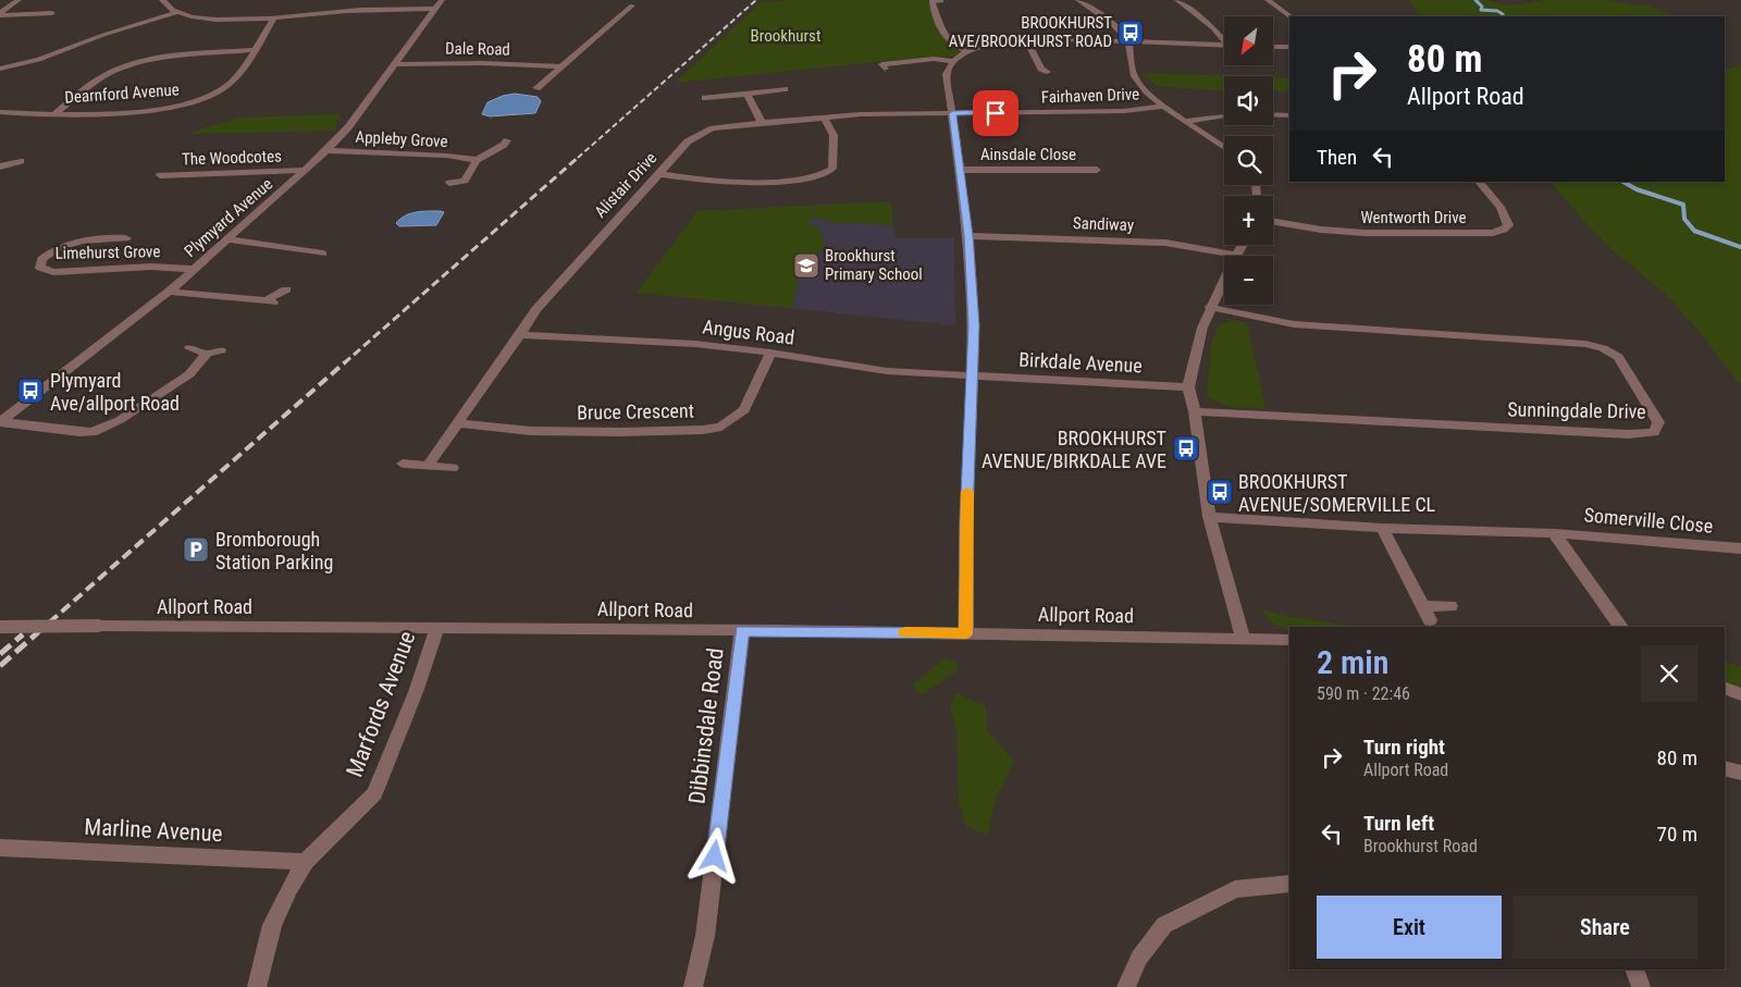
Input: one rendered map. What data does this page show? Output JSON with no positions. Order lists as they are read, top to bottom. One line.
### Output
{"streets":{"street":["Dale Road","Dearnford Avenue","Fairhaven Drive","Appleby Grove","Ainsdale Close","The Woodcotes","Alistair Drive","Plymyard Avenue","Wentworth Drive","Sandiway","Limehurst Grove","Angus Road","Birkdale Avenue","Sunningdale Drive","Bruce Crescent","Somerville Close","Allport Road","Marfords Avenue","Dibbinsdale Road","Marline Avenue"]},"crossings":[["Dale Road","Plymyard Avenue"],["Fairhaven Drive","Alistair Drive"],["Appleby Grove","Plymyard Avenue"],["The Woodcotes","Plymyard Avenue"],["Alistair Drive","Angus Road"],["Alistair Drive","Bruce Crescent"],["Plymyard Avenue","Limehurst Grove"],["Angus Road","Birkdale Avenue"],["Angus Road","Bruce Crescent"],["Allport Road","Marfords Avenue"],["Allport Road","Dibbinsdale Road"],["Marfords Avenue","Marline Avenue"]],"parks":["Brookhurst"],"places":{"bus stop":["BROOKHURST AVE/BROOKHURST ROAD","Plymyard Ave/allport Road","BROOKHURST AVENUE/BIRKDALE AVE","BROOKHURST AVENUE/SOMERVILLE CL"],"school or university":["Brookhurst Primary School"],"parking":["Bromborough Station Parking"]},"north":"bottom left","page":{"map_buttons":["+","−"],"turn":["80 m","Allport Road"],"then":"Then","heading":["2 min","590 m · 22:46"],"list":[{"name":"Turn right","note":"Allport Road","value":"80 m"},{"name":"Turn left","note":"Brookhurst Road","value":"70 m"}],"buttons":["Exit","Share"]}}
